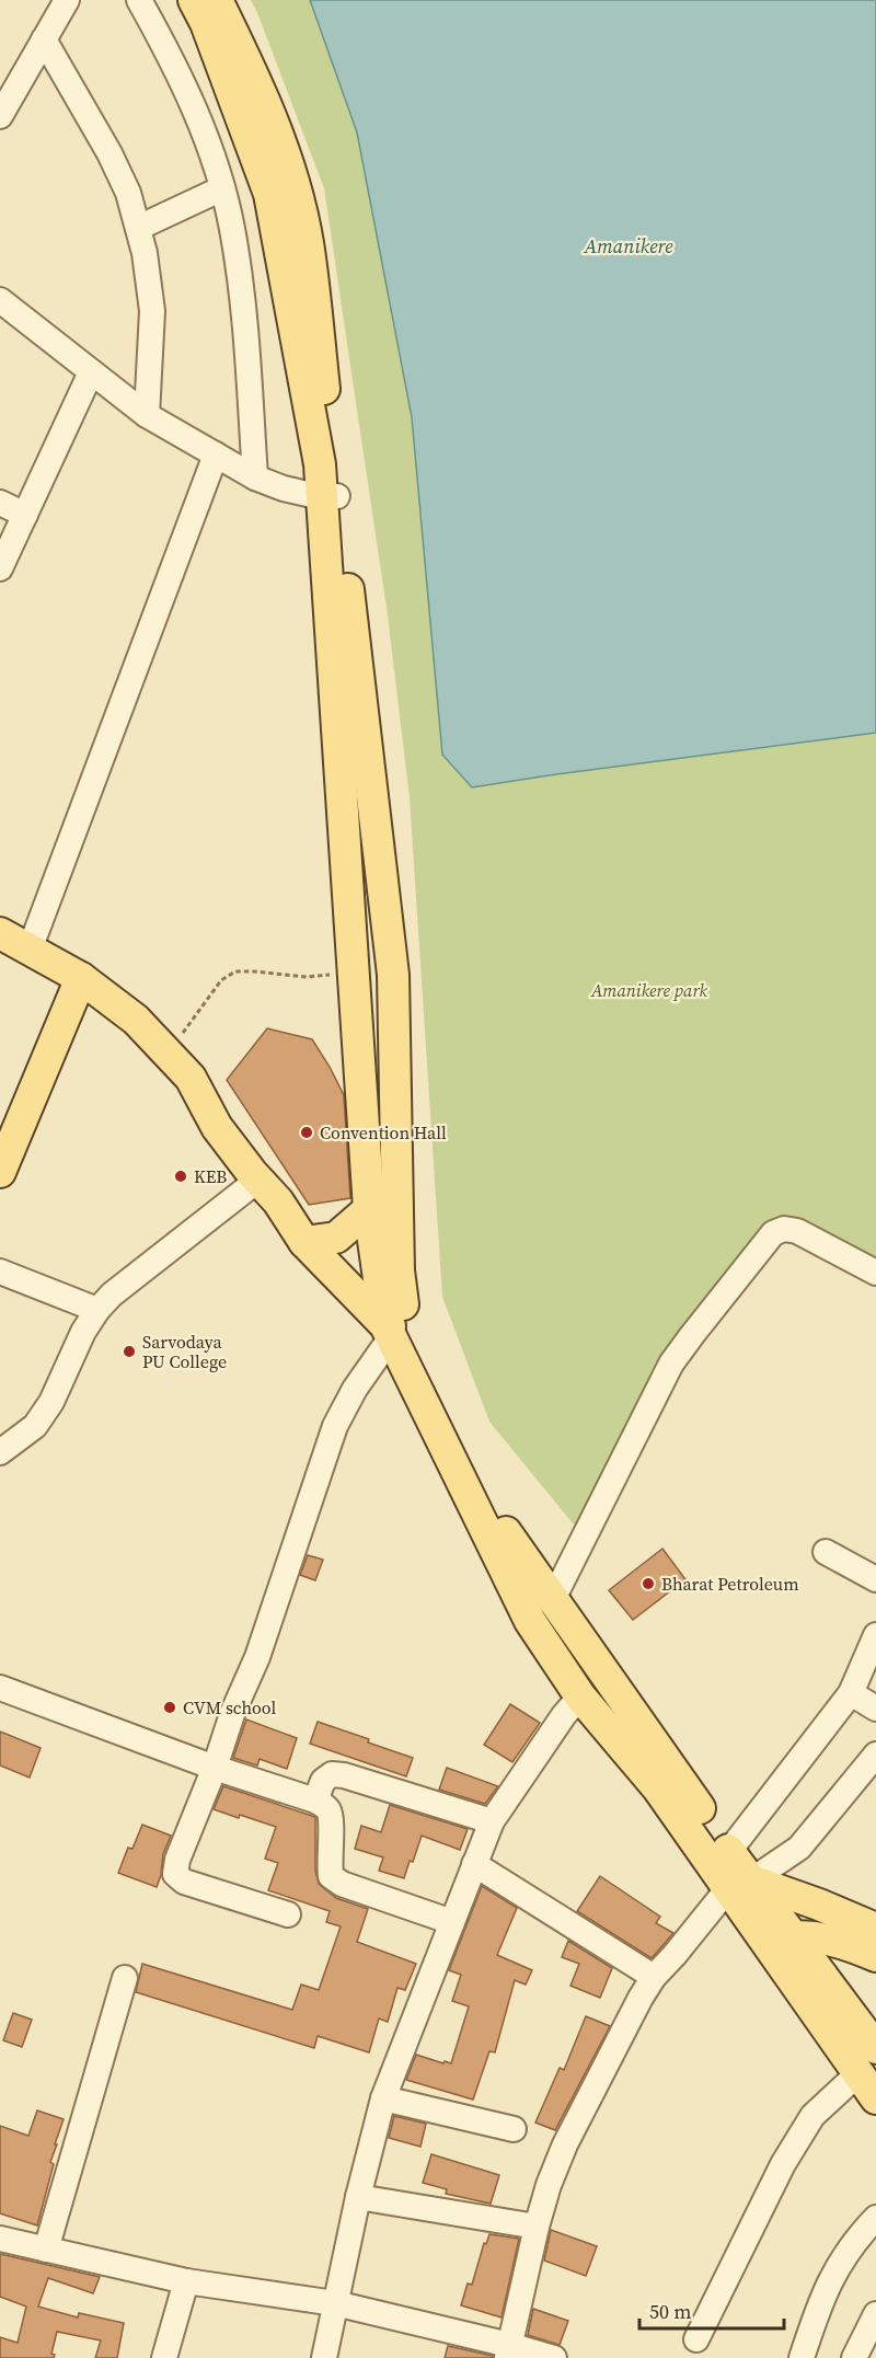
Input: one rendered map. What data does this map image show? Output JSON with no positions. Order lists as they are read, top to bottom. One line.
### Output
{"water":["Amanikere"],"parks":["Amanikere park"],"places":["Convention Hall","KEB","Sarvodaya PU College","Bharat Petroleum","CVM school"],"scale_bar":"50 m"}
